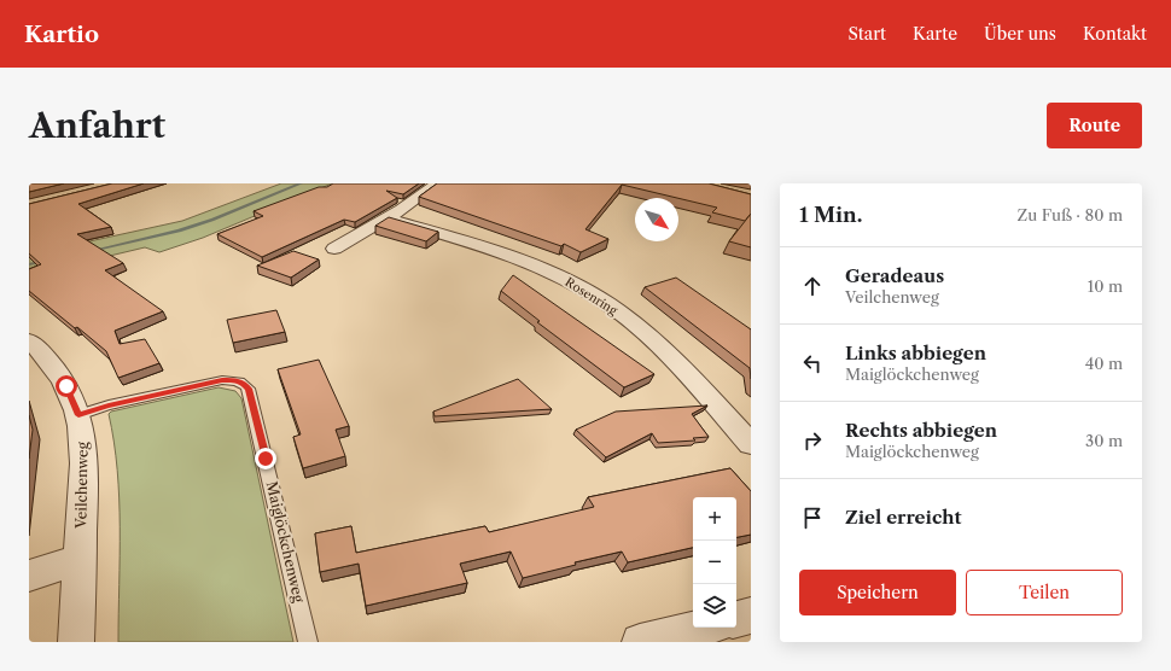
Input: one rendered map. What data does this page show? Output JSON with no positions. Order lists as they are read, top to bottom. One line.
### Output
{"streets":{"street":["Rosenring","Veilchenweg"],"lane":["Maiglöckchenweg"]},"crossings":[["Veilchenweg","Maiglöckchenweg"]],"north":"bottom right","page":{"header":"Kartio","nav":["Start","Karte","Über uns","Kontakt"],"buttons":["Route",["Speichern","Teilen"]],"title":"Anfahrt","heading":["1 Min.","Zu Fuß · 80 m"],"list":[["Geradeaus","Veilchenweg","10 m"],["Links abbiegen","Maiglöckchenweg","40 m"],["Rechts abbiegen","Maiglöckchenweg","30 m"],"Ziel erreicht"],"map_buttons":["+","−"]}}
